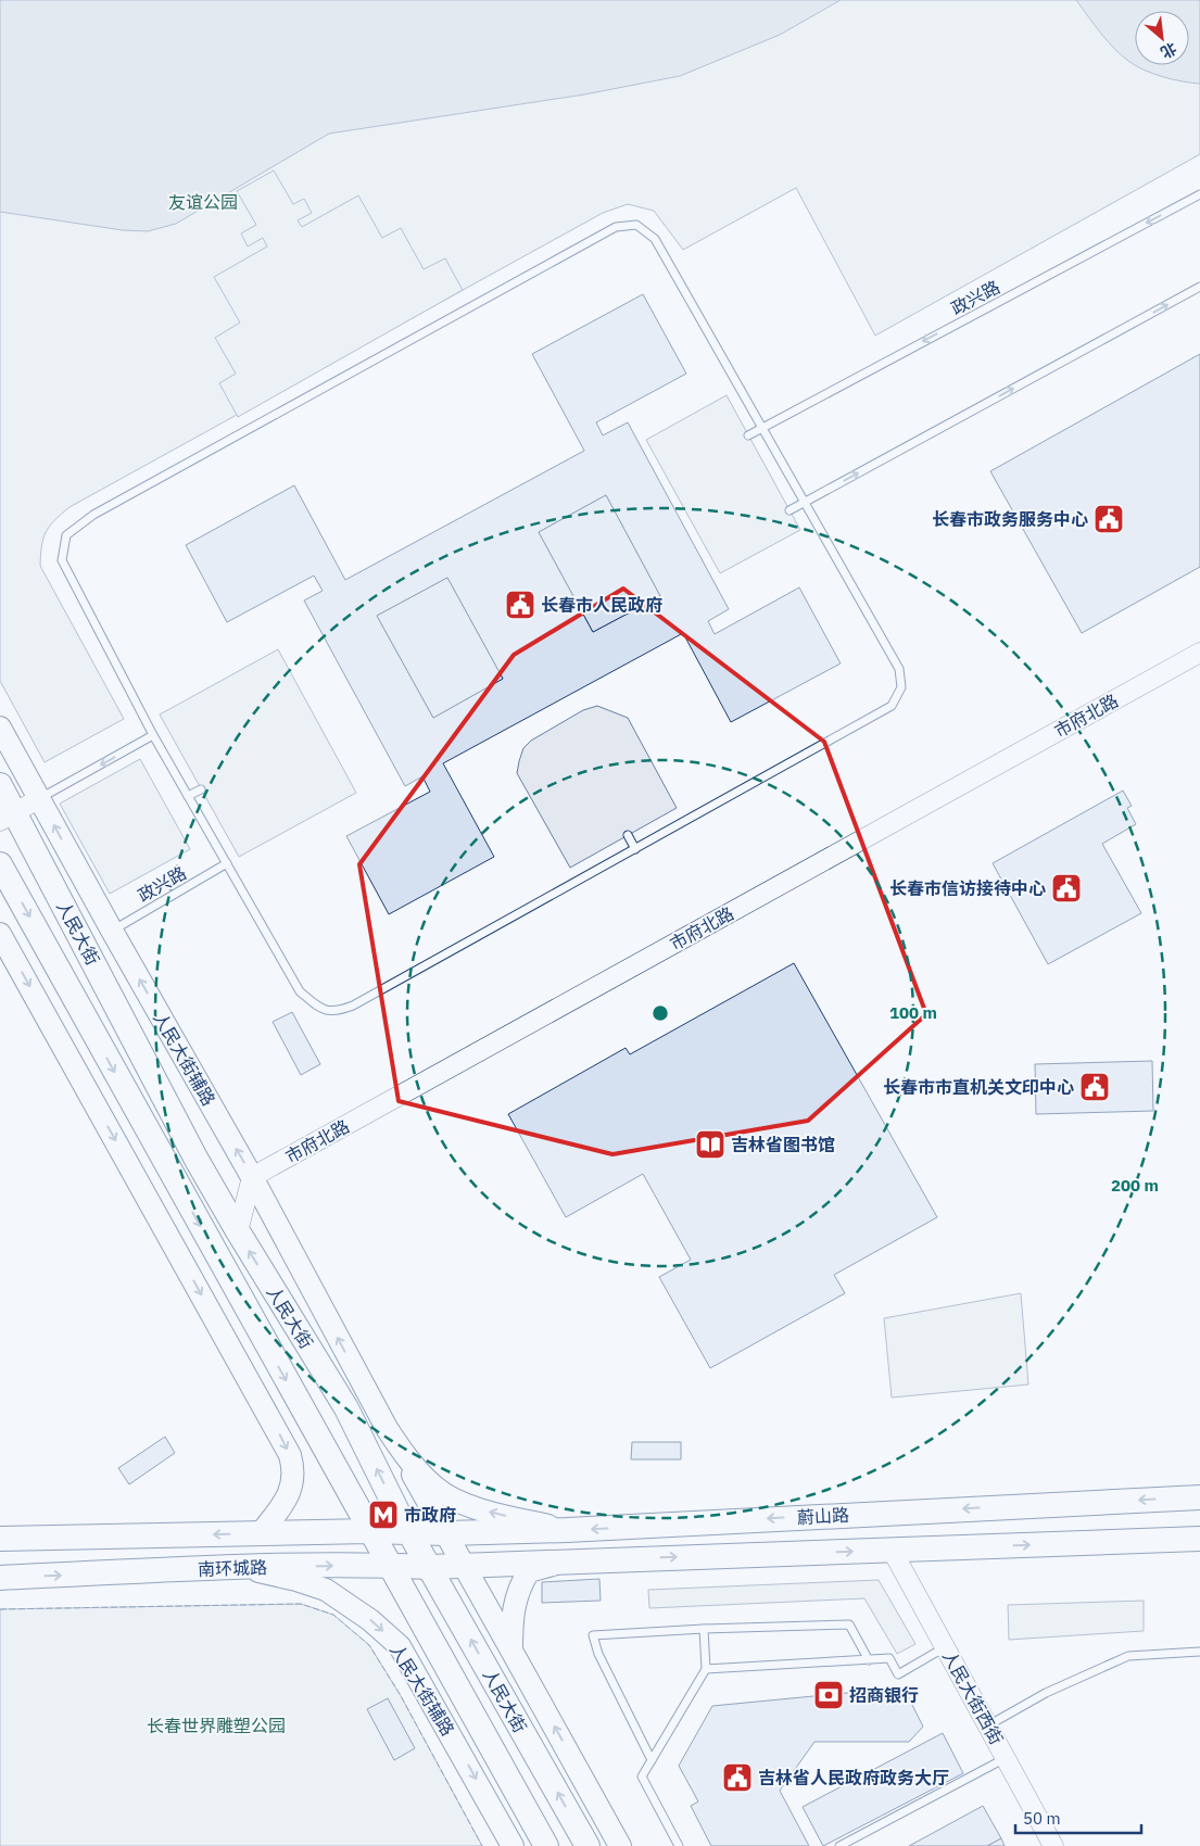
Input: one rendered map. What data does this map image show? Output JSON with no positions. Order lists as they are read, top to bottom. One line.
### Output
{"streets":{"main road":["人民大街","人民大街辅路","蔚山路","南环城路"],"street":["市府北路","人民大街西街"],"lane":["政兴路"]},"crossings":[["政兴路","人民大街辅路"],["市府北路","人民大街辅路"],["人民大街","南环城路"],["人民大街辅路","南环城路"],["蔚山路","南环城路"],["蔚山路","人民大街西街"]],"one_way":["政兴路"],"parks":["友谊公园","长春世界雕塑公园"],"places":{"public building":["长春市政务服务中心","长春市人民政府","长春市信访接待中心","长春市市直机关文印中心","吉林省人民政府政务大厅"],"library":["吉林省图书馆"],"metro station":["市政府"],"bank":["招商银行"]},"scale_bar":"50 m","north":"bottom right","rings":["100 m","200 m"]}
